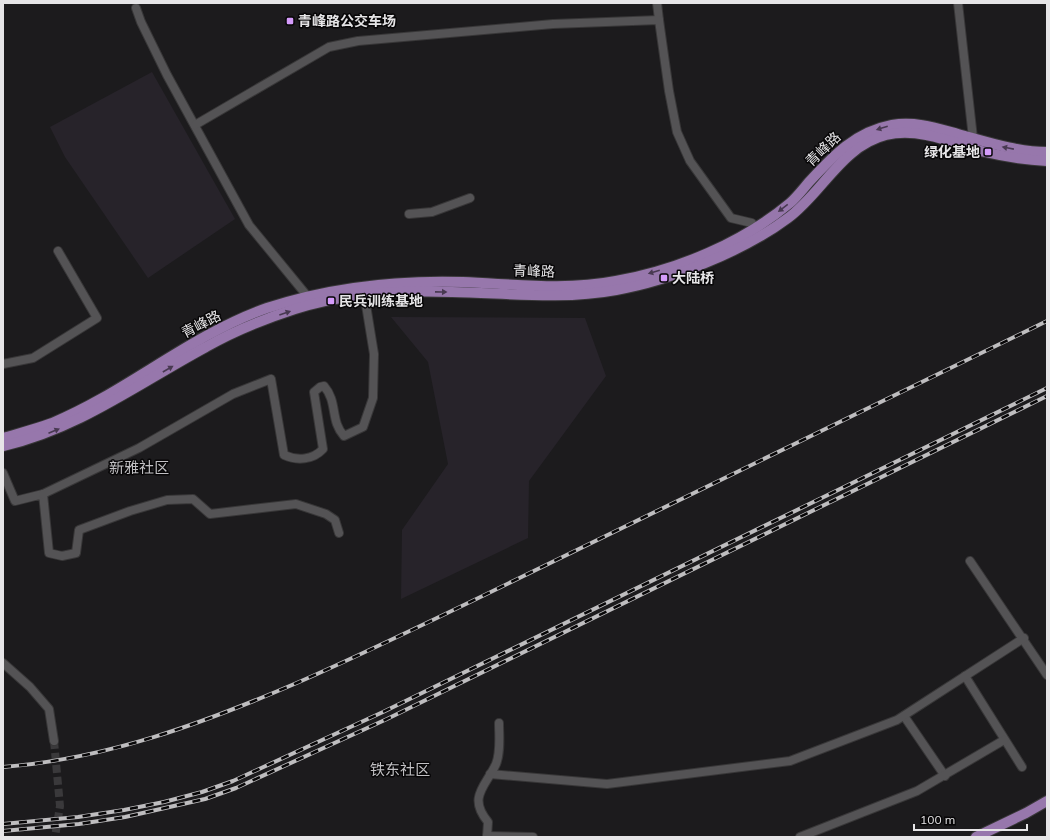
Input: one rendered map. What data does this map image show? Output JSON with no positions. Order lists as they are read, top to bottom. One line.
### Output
{"streets":{"main road":["青峰路"]},"districts":["新雅社区","铁东社区"],"places":{"transit":["青峰路公交车场","绿化基地","大陆桥","民兵训练基地"]},"scale_bar":"100 m"}
